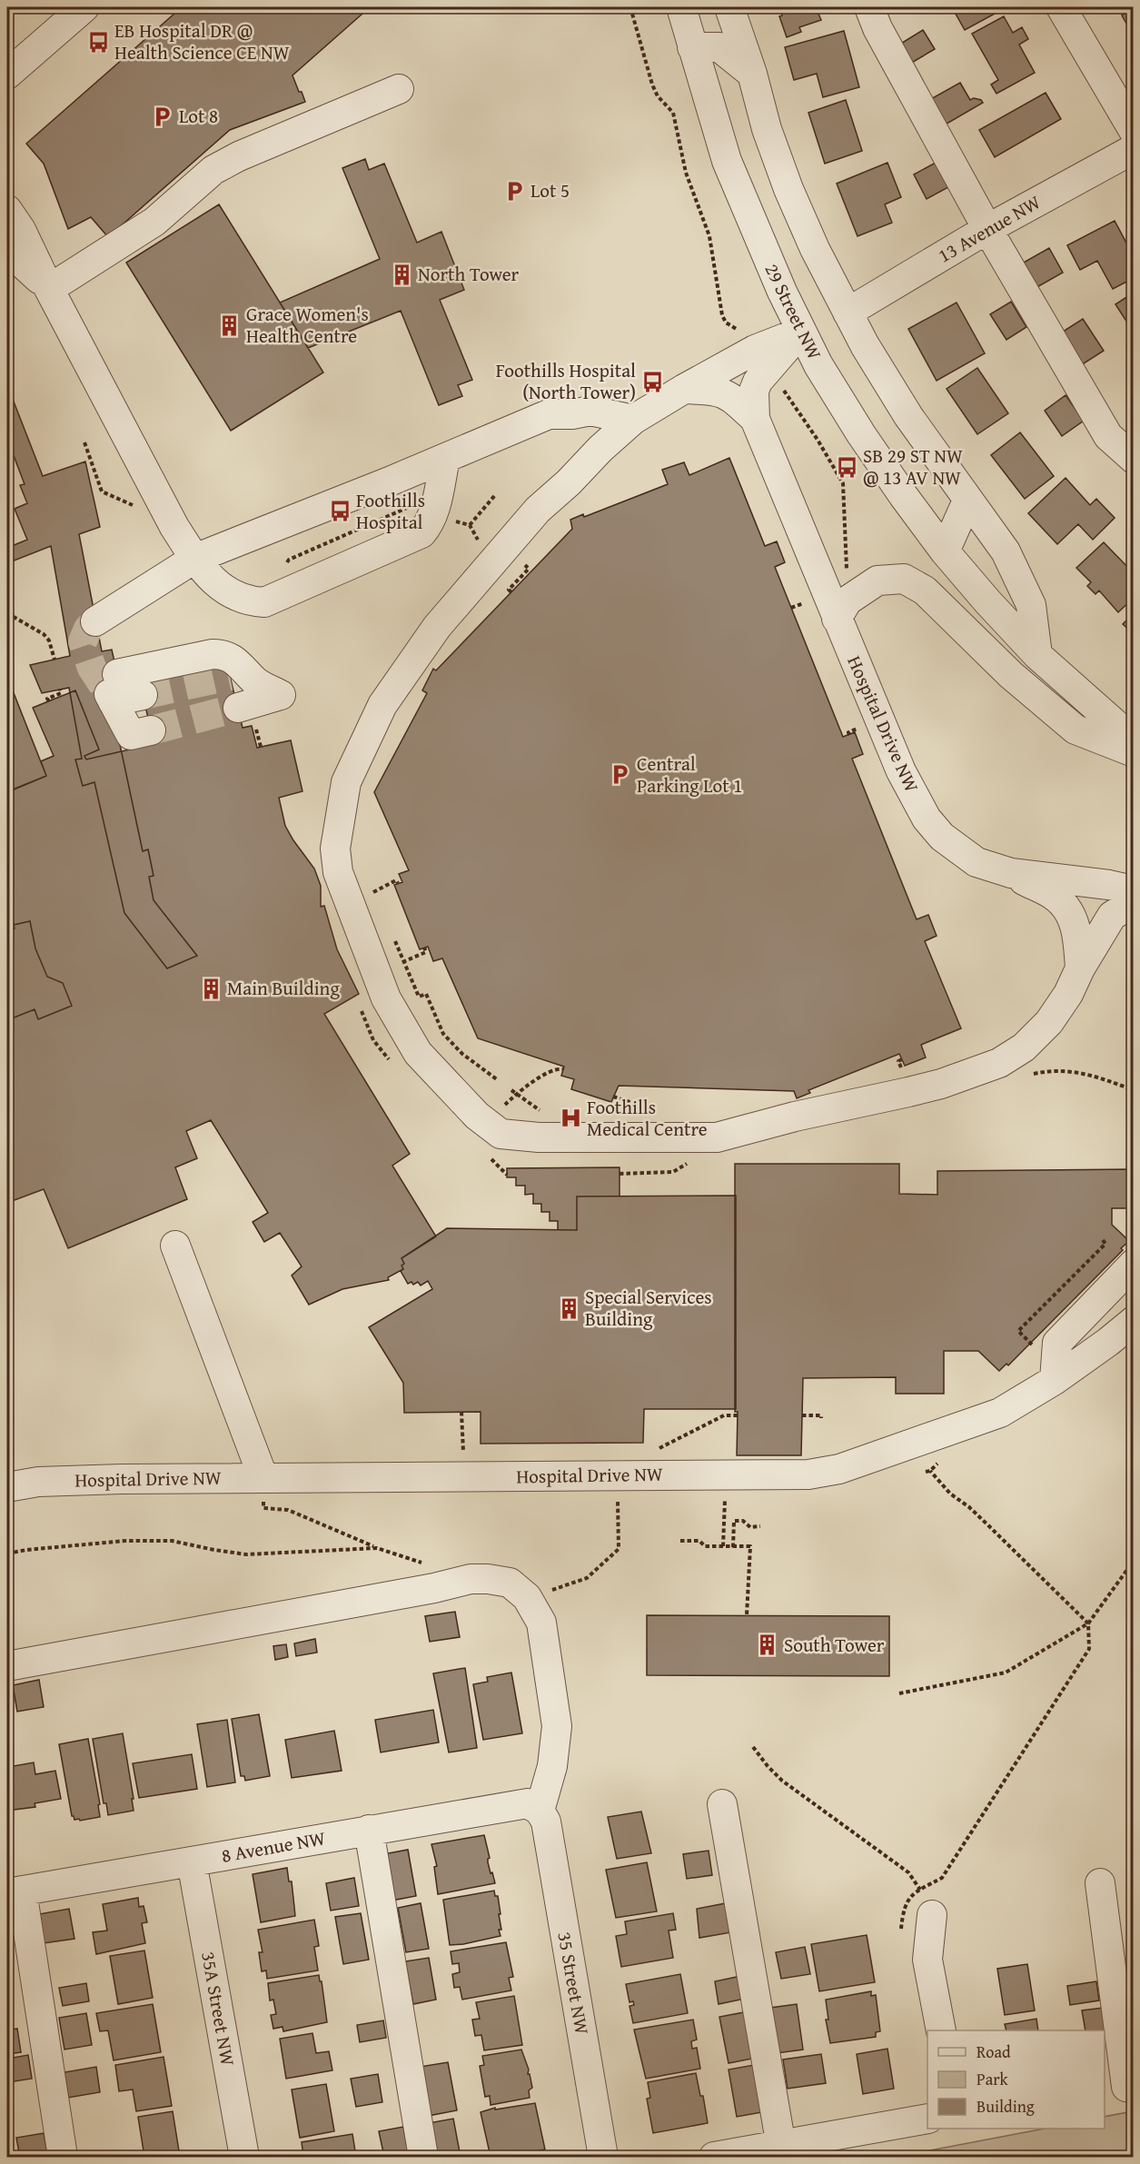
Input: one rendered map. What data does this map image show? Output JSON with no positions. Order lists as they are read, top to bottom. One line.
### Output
{"streets":{"street":["13 Avenue NW","29 Street NW","Hospital Drive NW","8 Avenue NW","35 Street NW","35A Street NW"]},"crossings":[["29 Street NW","Hospital Drive NW"],["8 Avenue NW","35 Street NW"],["8 Avenue NW","35A Street NW"]],"places":{"bus stop":["EB Hospital DR @ Health Science CE NW","Foothills Hospital (North Tower)","SB 29 ST NW @ 13 AV NW","Foothills Hospital"],"parking":["Lot 8","Lot 5","Central Parking Lot 1"],"building":["North Tower","Grace Women's Health Centre","Main Building","Special Services Building","South Tower"],"hospital":["Foothills Medical Centre"]},"legend":["Road","Park","Building"]}
